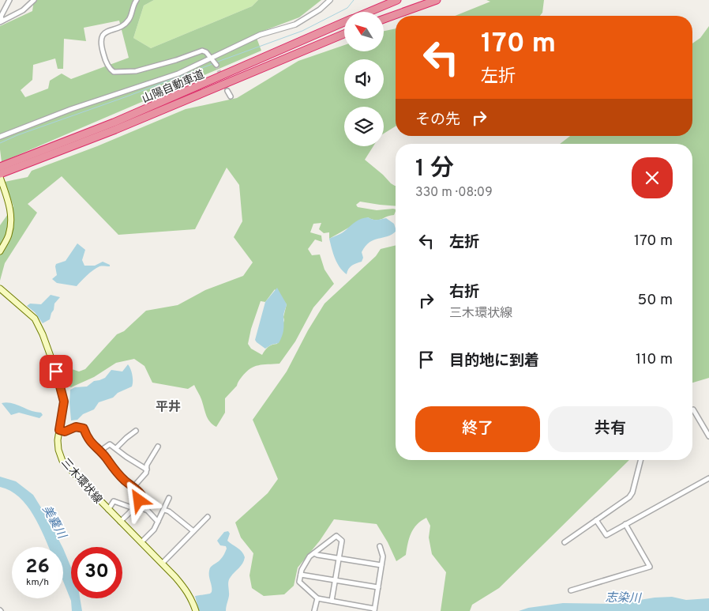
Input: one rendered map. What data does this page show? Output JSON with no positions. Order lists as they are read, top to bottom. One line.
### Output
{"streets":{"highway":["山陽自動車道"],"main road":["三木環状線"]},"districts":["平井"],"water":["美嚢川","志染川"],"north":"top left","page":{"turn":["170 m","左折"],"then":"その先","heading":["1 分","330 m · 08:09"],"list":[{"name":"左折","value":"170 m"},{"name":"右折","note":"三木環状線","value":"50 m"},{"name":"目的地に到着","value":"110 m"}],"buttons":["終了","共有"],"speed":"26 km/h","limit":"30"}}
